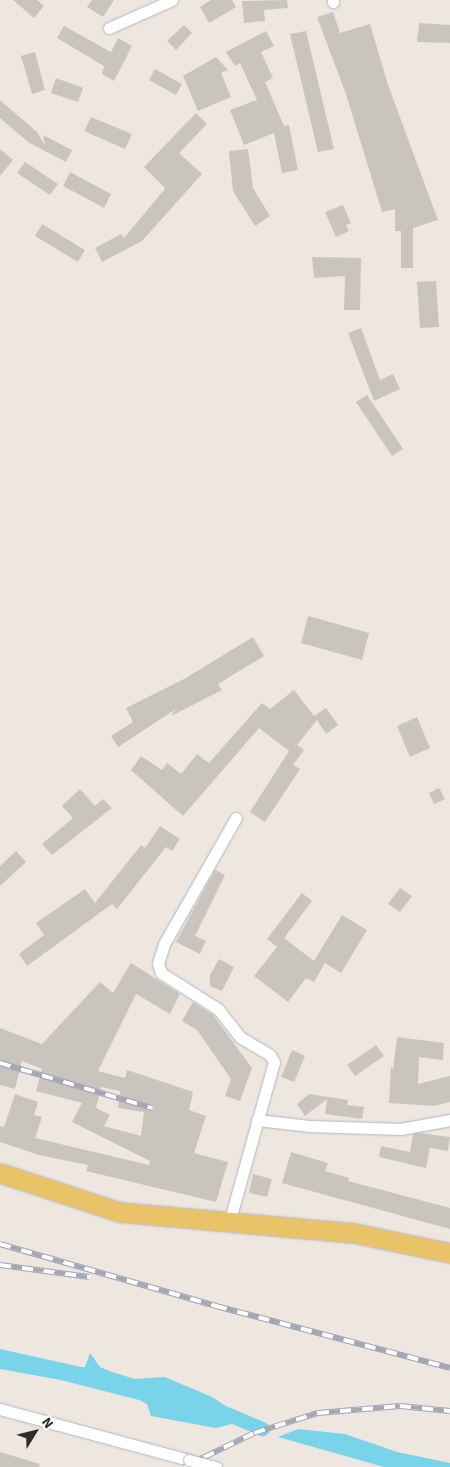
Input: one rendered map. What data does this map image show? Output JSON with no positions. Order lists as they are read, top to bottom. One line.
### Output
{"north":"top right"}
